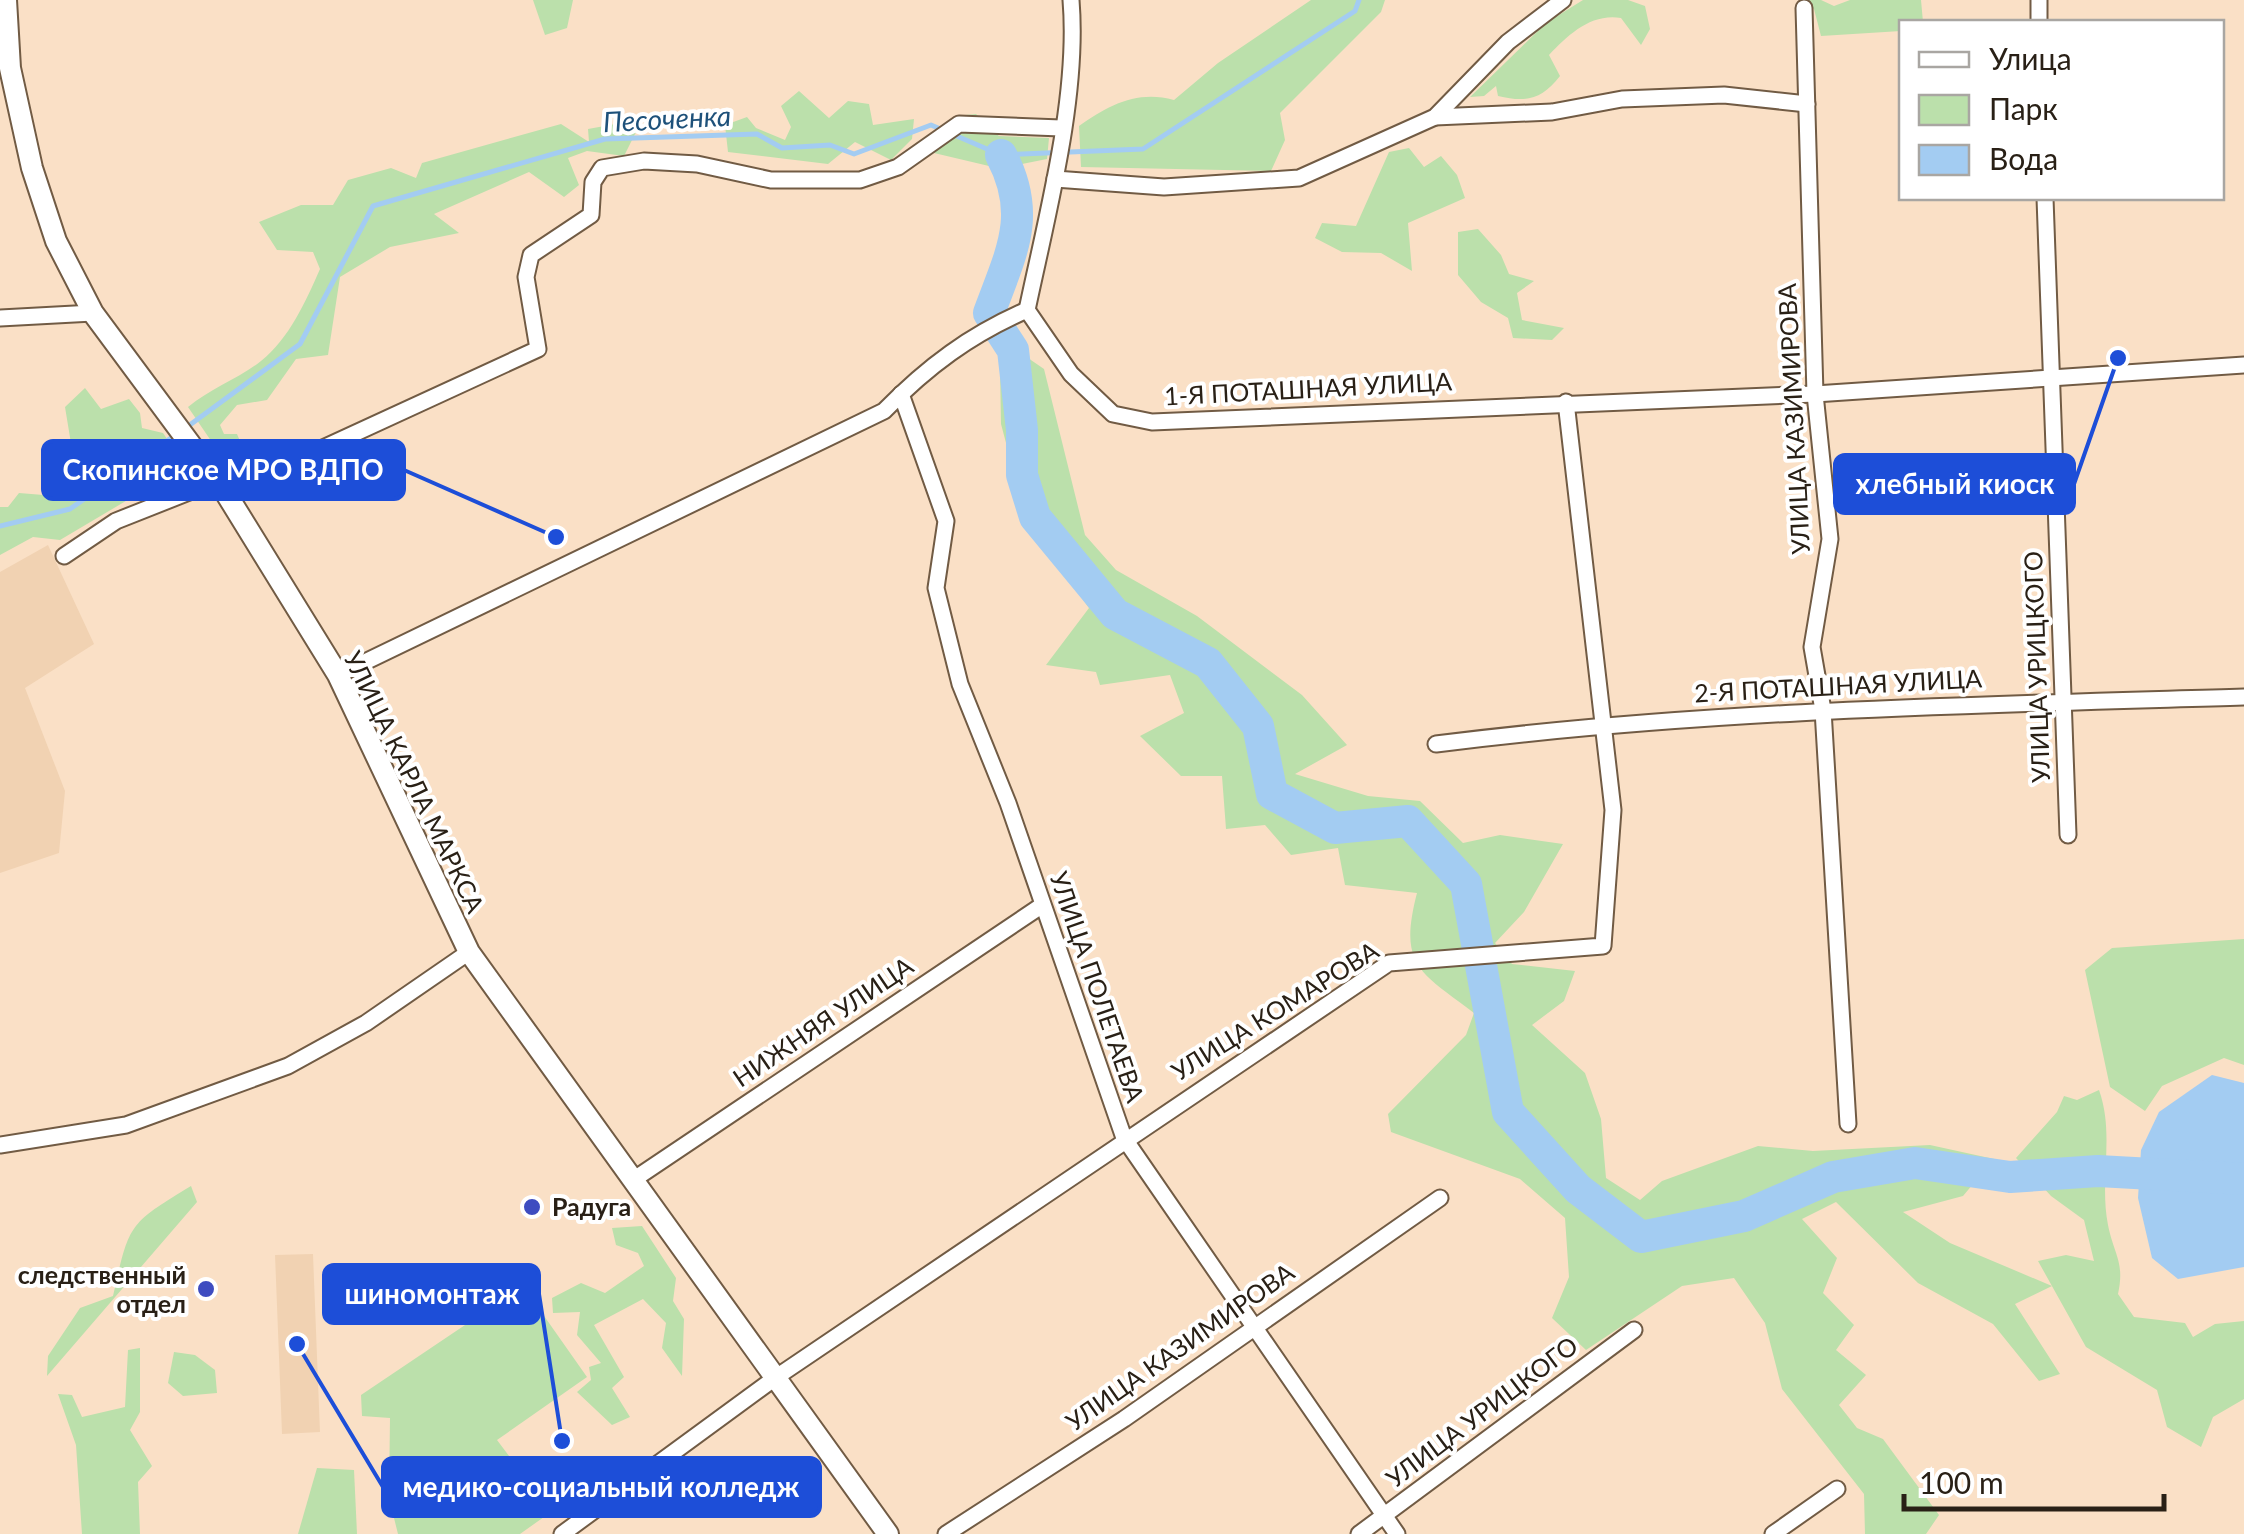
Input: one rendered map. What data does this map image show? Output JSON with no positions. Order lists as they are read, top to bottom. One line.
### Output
{"streets":{"main road":["УЛИЦА КАРЛА МАРКСА"],"street":["1-Я ПОТАШНАЯ УЛИЦА","УЛИЦА КАЗИМИРОВА","УЛИЦА УРИЦКОГО","2-Я ПОТАШНАЯ УЛИЦА","УЛИЦА ПОЛЕТАЕВА","УЛИЦА КОМАРОВА","НИЖНЯЯ УЛИЦА"]},"crossings":[["1-Я ПОТАШНАЯ УЛИЦА","УЛИЦА КАЗИМИРОВА"],["1-Я ПОТАШНАЯ УЛИЦА","УЛИЦА УРИЦКОГО"],["1-Я ПОТАШНАЯ УЛИЦА","УЛИЦА КОМАРОВА"],["УЛИЦА КАЗИМИРОВА","2-Я ПОТАШНАЯ УЛИЦА"],["УЛИЦА КАЗИМИРОВА","УЛИЦА ПОЛЕТАЕВА"],["УЛИЦА УРИЦКОГО","2-Я ПОТАШНАЯ УЛИЦА"],["УЛИЦА УРИЦКОГО","УЛИЦА ПОЛЕТАЕВА"],["2-Я ПОТАШНАЯ УЛИЦА","УЛИЦА КОМАРОВА"],["УЛИЦА КАРЛА МАРКСА","УЛИЦА КОМАРОВА"],["УЛИЦА КАРЛА МАРКСА","НИЖНЯЯ УЛИЦА"],["УЛИЦА ПОЛЕТАЕВА","УЛИЦА КОМАРОВА"],["УЛИЦА ПОЛЕТАЕВА","НИЖНЯЯ УЛИЦА"]],"water":["Песоченка"],"places":["хлебный киоск","Скопинское МРО ВДПО","Радуга","следственный отдел","медико-социальный колледж","шиномонтаж"],"legend":["Улица","Парк","Вода"],"scale_bar":"100 m"}
